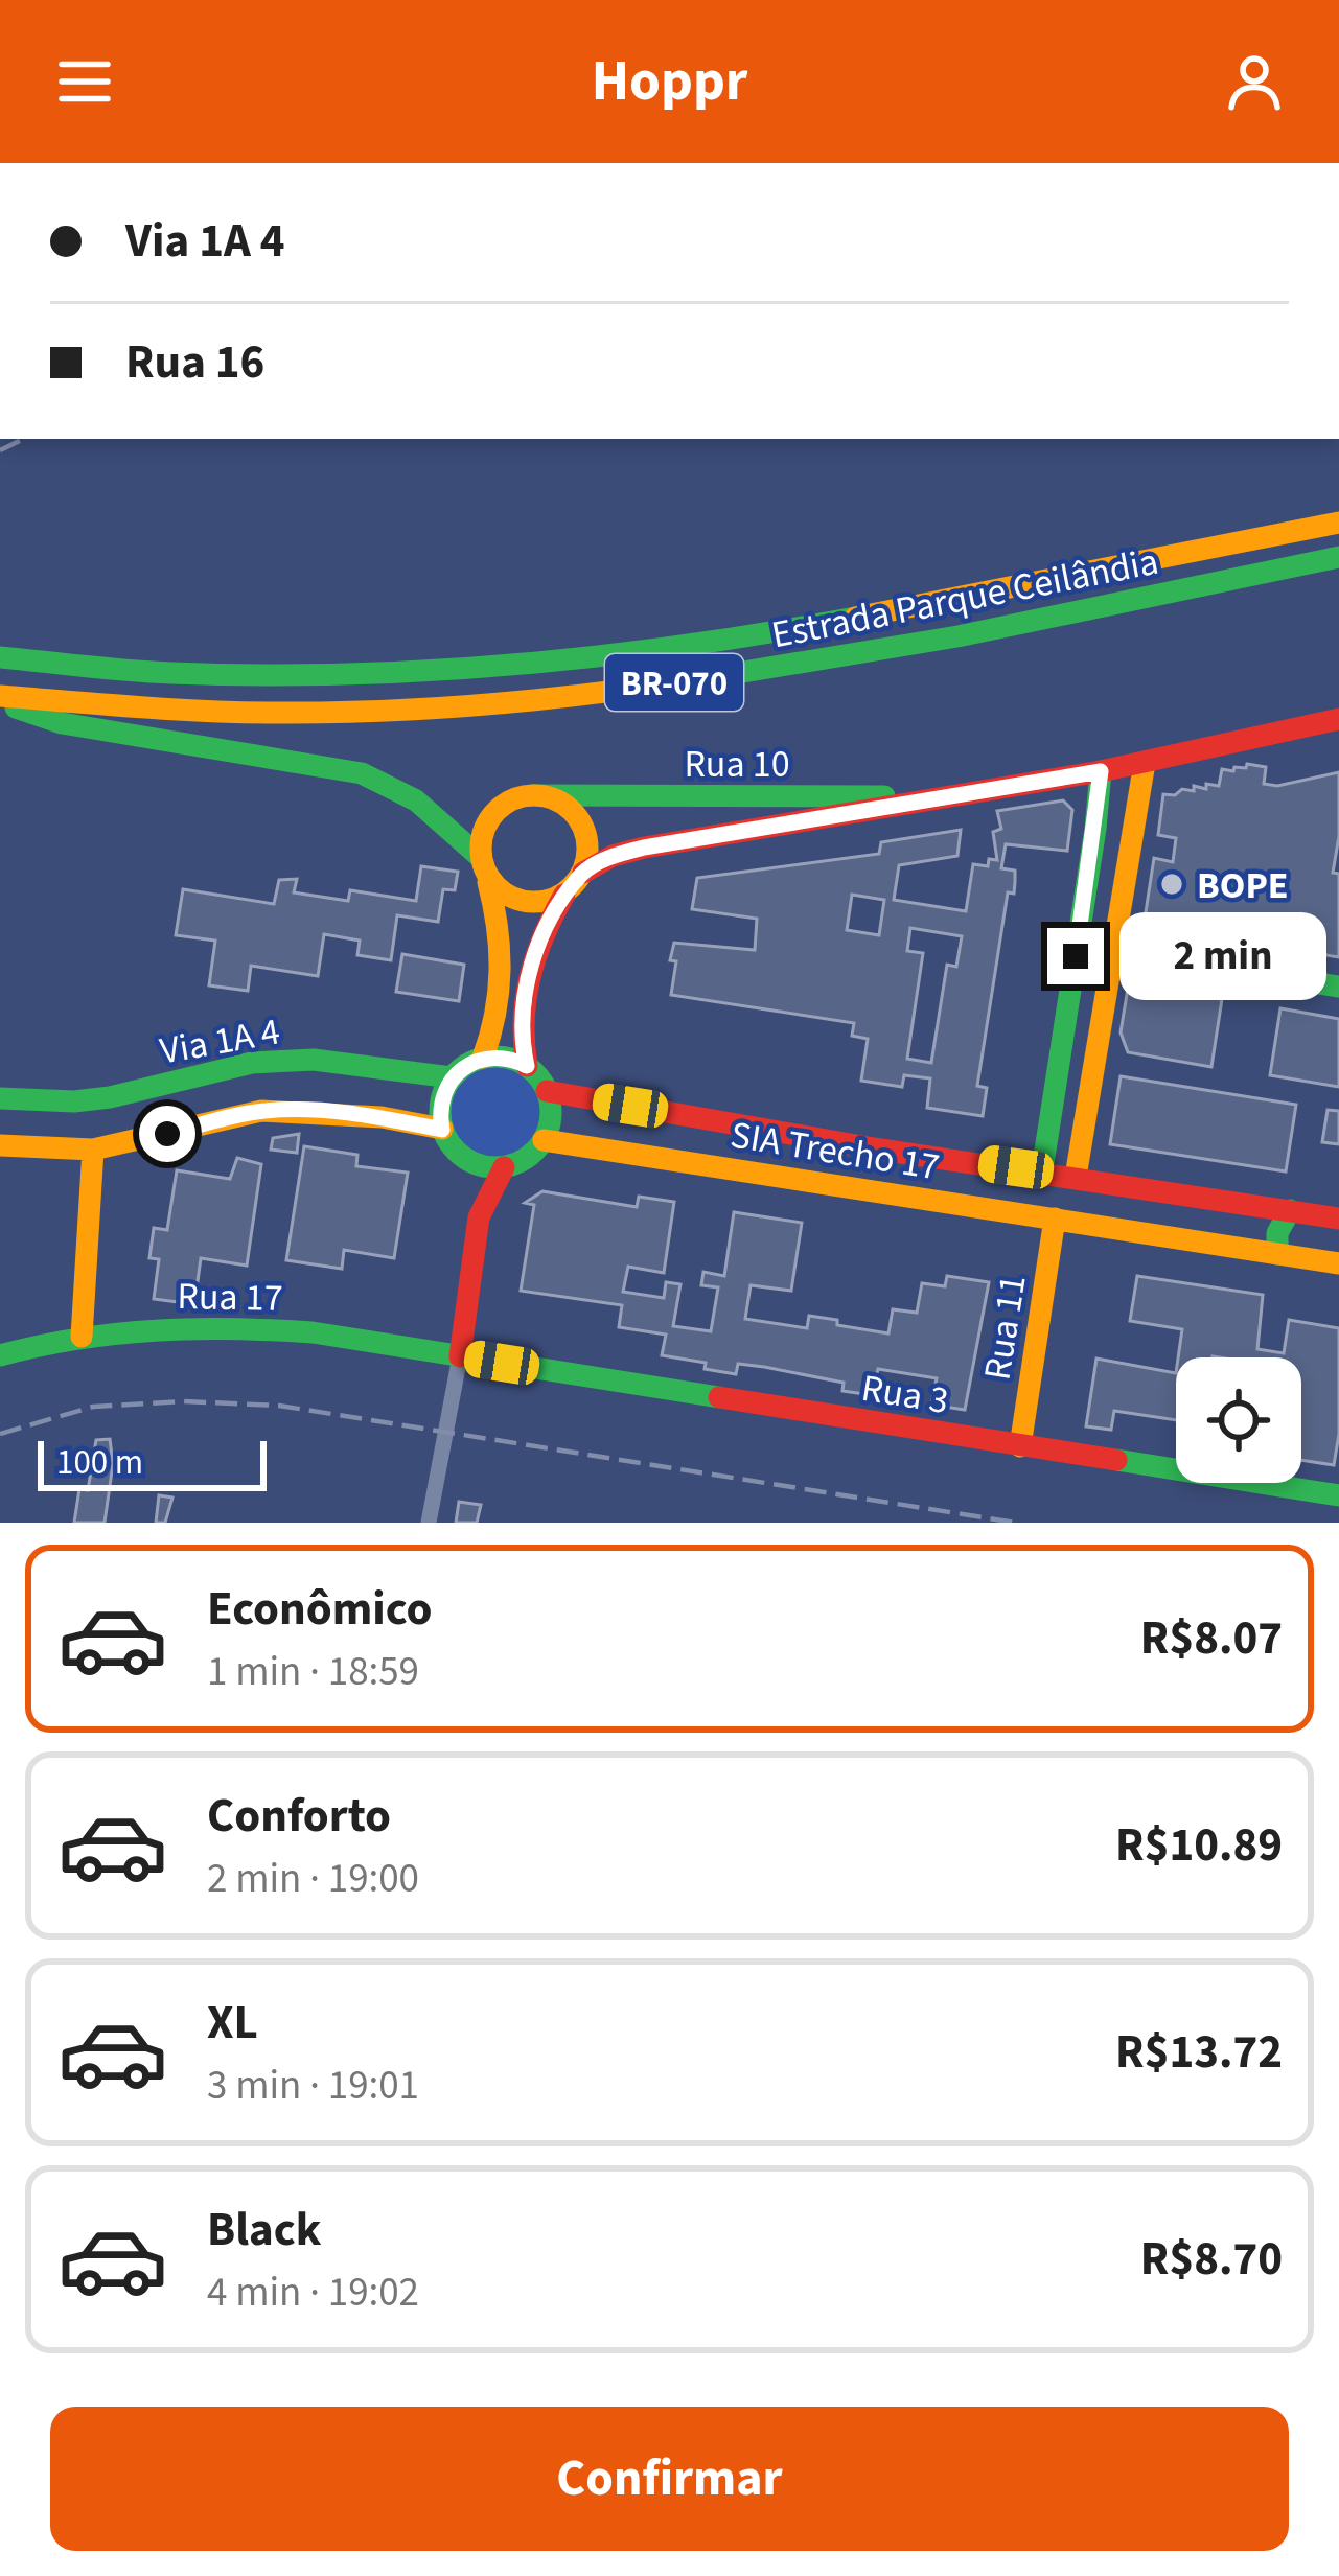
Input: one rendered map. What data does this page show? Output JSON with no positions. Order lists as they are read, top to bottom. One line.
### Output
{"streets":{"main road":["Estrada Parque Ceilândia","BR-070","Rua 10","Via 1A 4","SIA Trecho 17","Rua 17","Rua 11","Rua 3"]},"crossings":[["Via 1A 4","SIA Trecho 17"],["SIA Trecho 17","Rua 11"],["Rua 17","Rua 3"],["Rua 11","Rua 3"]],"places":["BOPE"],"scale_bar":"100 m","page":{"header":"Hoppr","banner":["Via 1A 4","Rua 16"],"bubble":"2 min","scale":"100 m","list":[{"name":"Econômico","note":"1 min · 18:59","value":"R$8.07"},{"name":"Conforto","note":"2 min · 19:00","value":"R$10.89"},{"name":"XL","note":"3 min · 19:01","value":"R$13.72"},{"name":"Black","note":"4 min · 19:02","value":"R$8.70"}],"buttons":"Confirmar"}}
